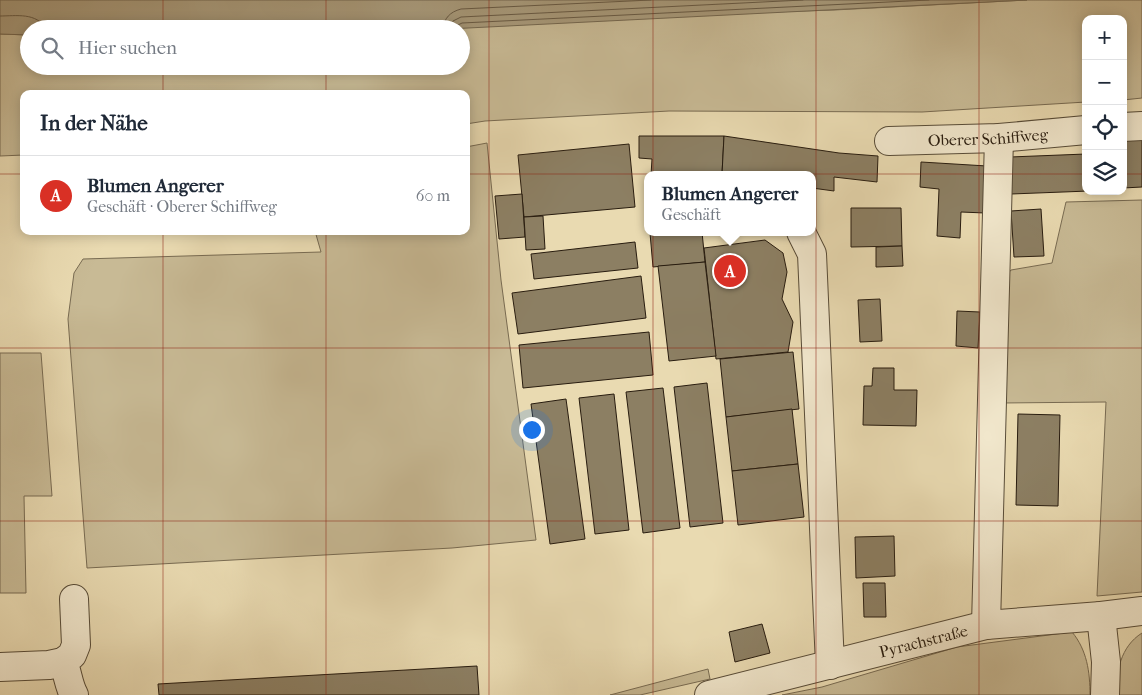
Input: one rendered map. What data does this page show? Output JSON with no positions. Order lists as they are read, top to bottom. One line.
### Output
{"streets":{"street":["Oberer Schiffweg","Pyrachstraße"]},"page":{"map_buttons":["+","−"],"search":"Hier suchen","heading":"In der Nähe","list":[{"mark":"A","name":"Blumen Angerer","note":"Geschäft · Oberer Schiffweg","value":"60 m"}],"popup":["Blumen Angerer","Geschäft"],"pins":"A"}}
